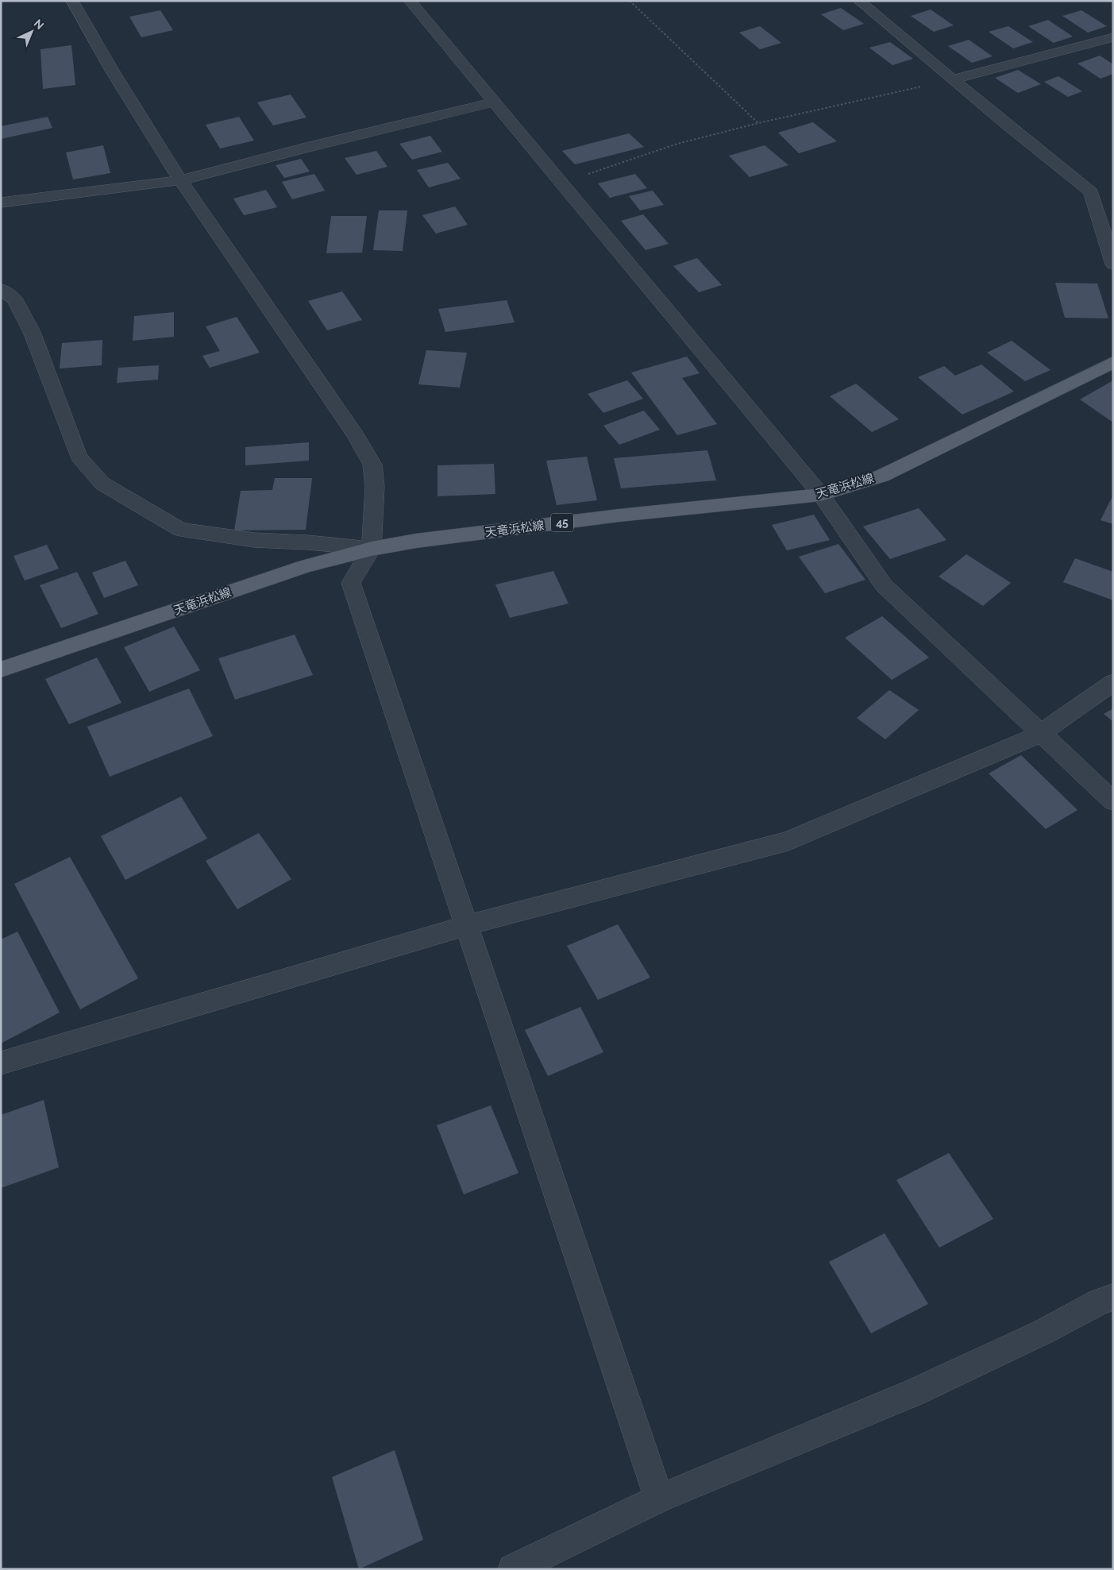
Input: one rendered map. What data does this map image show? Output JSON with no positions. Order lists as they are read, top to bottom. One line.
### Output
{"streets":{"main road":["天竜浜松線","45"]},"north":"top right"}
